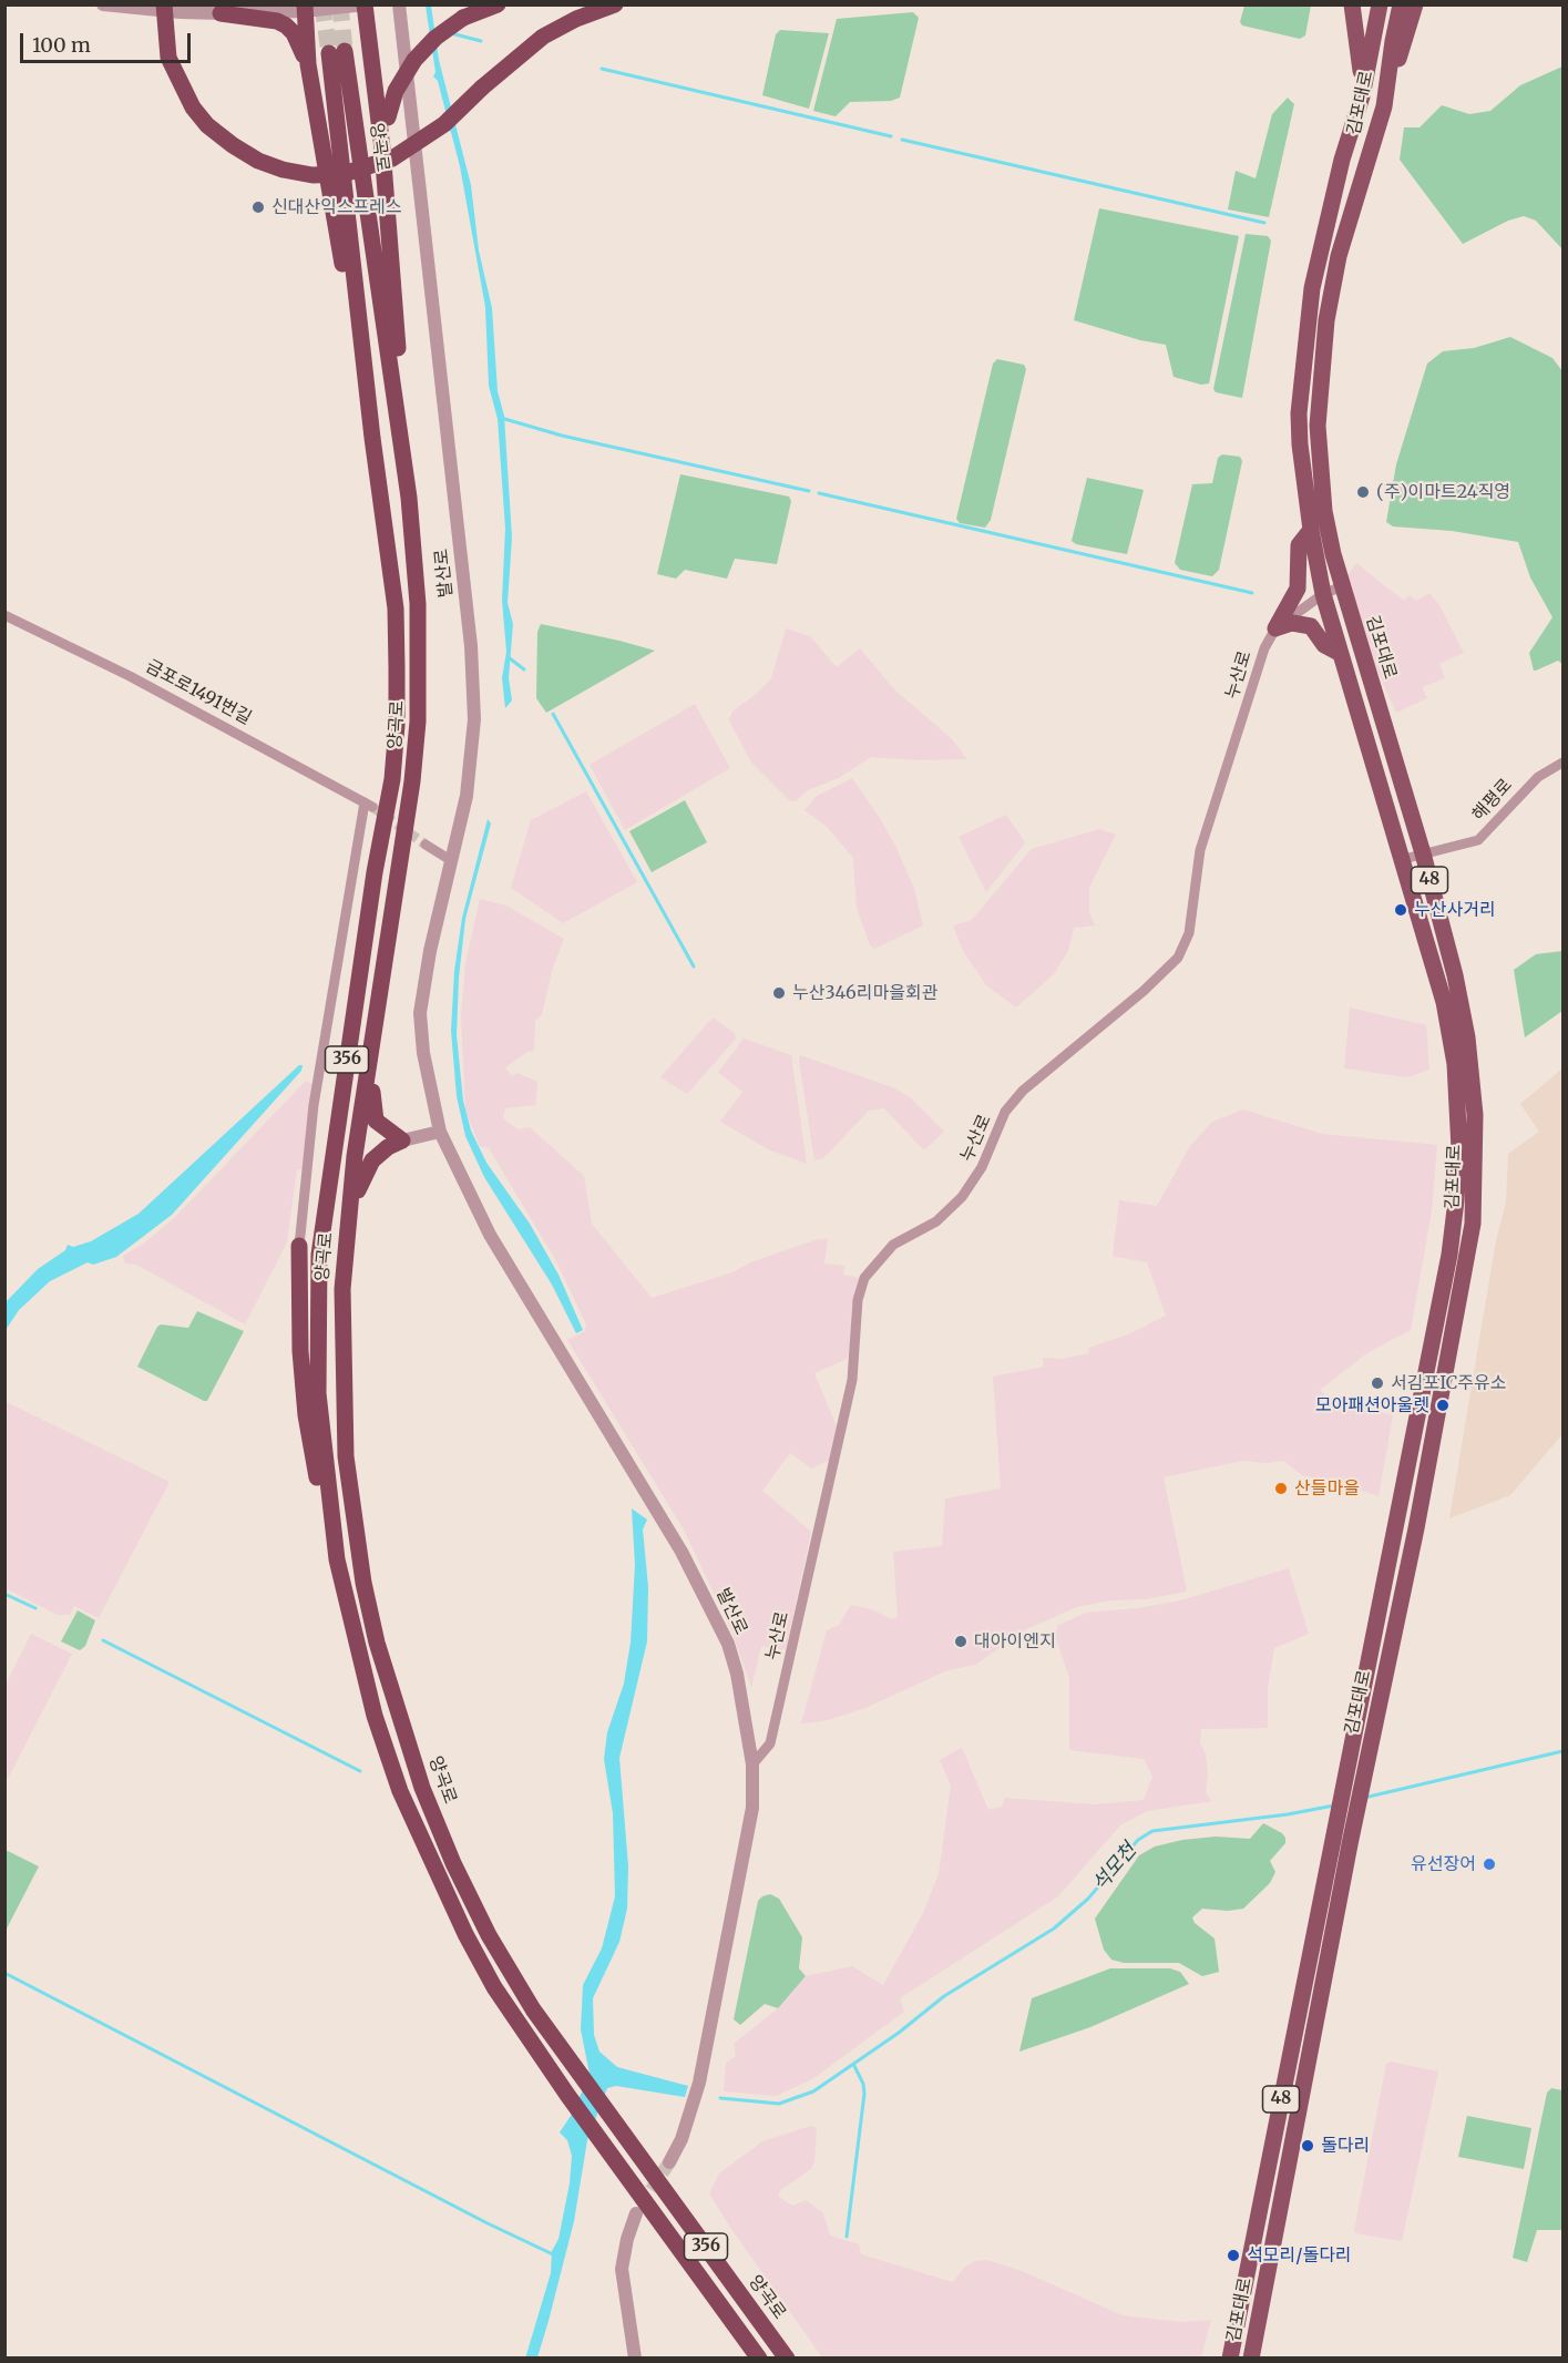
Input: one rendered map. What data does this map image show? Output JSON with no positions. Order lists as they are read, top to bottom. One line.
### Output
{"streets":{"highway":["양곡로","356"],"main road":["김포대로","48"],"street":["발산로","누산로","금포로1491번길","해평로"]},"crossings":[["김포대로","누산로"],["김포대로","해평로"],["발산로","누산로"]],"water":["석모천"],"places":["신대산익스프레스","(주)이마트24직영","누산사거리","누산346리마을회관","서김포IC주유소","모아패션아울렛","산들마을","대아이엔지","유선장어","돌다리","석모리/돌다리"],"scale_bar":"100 m"}
